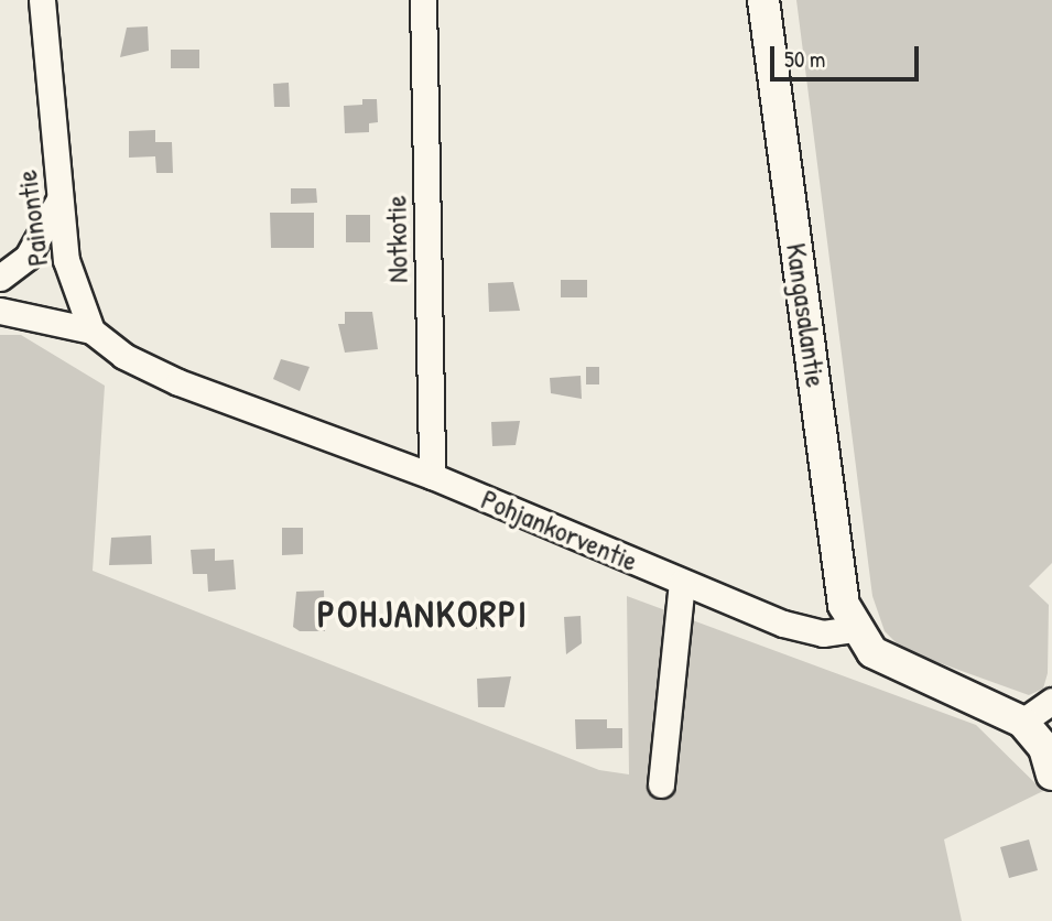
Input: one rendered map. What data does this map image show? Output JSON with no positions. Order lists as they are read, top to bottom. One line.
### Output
{"streets":{"main road":["Kangasalantie"],"street":["Painontie","Notkotie","Pohjankorventie"]},"crossings":[["Painontie","Pohjankorventie"],["Notkotie","Pohjankorventie"],["Kangasalantie","Pohjankorventie"]],"districts":["POHJANKORPI"],"scale_bar":"50 m"}
